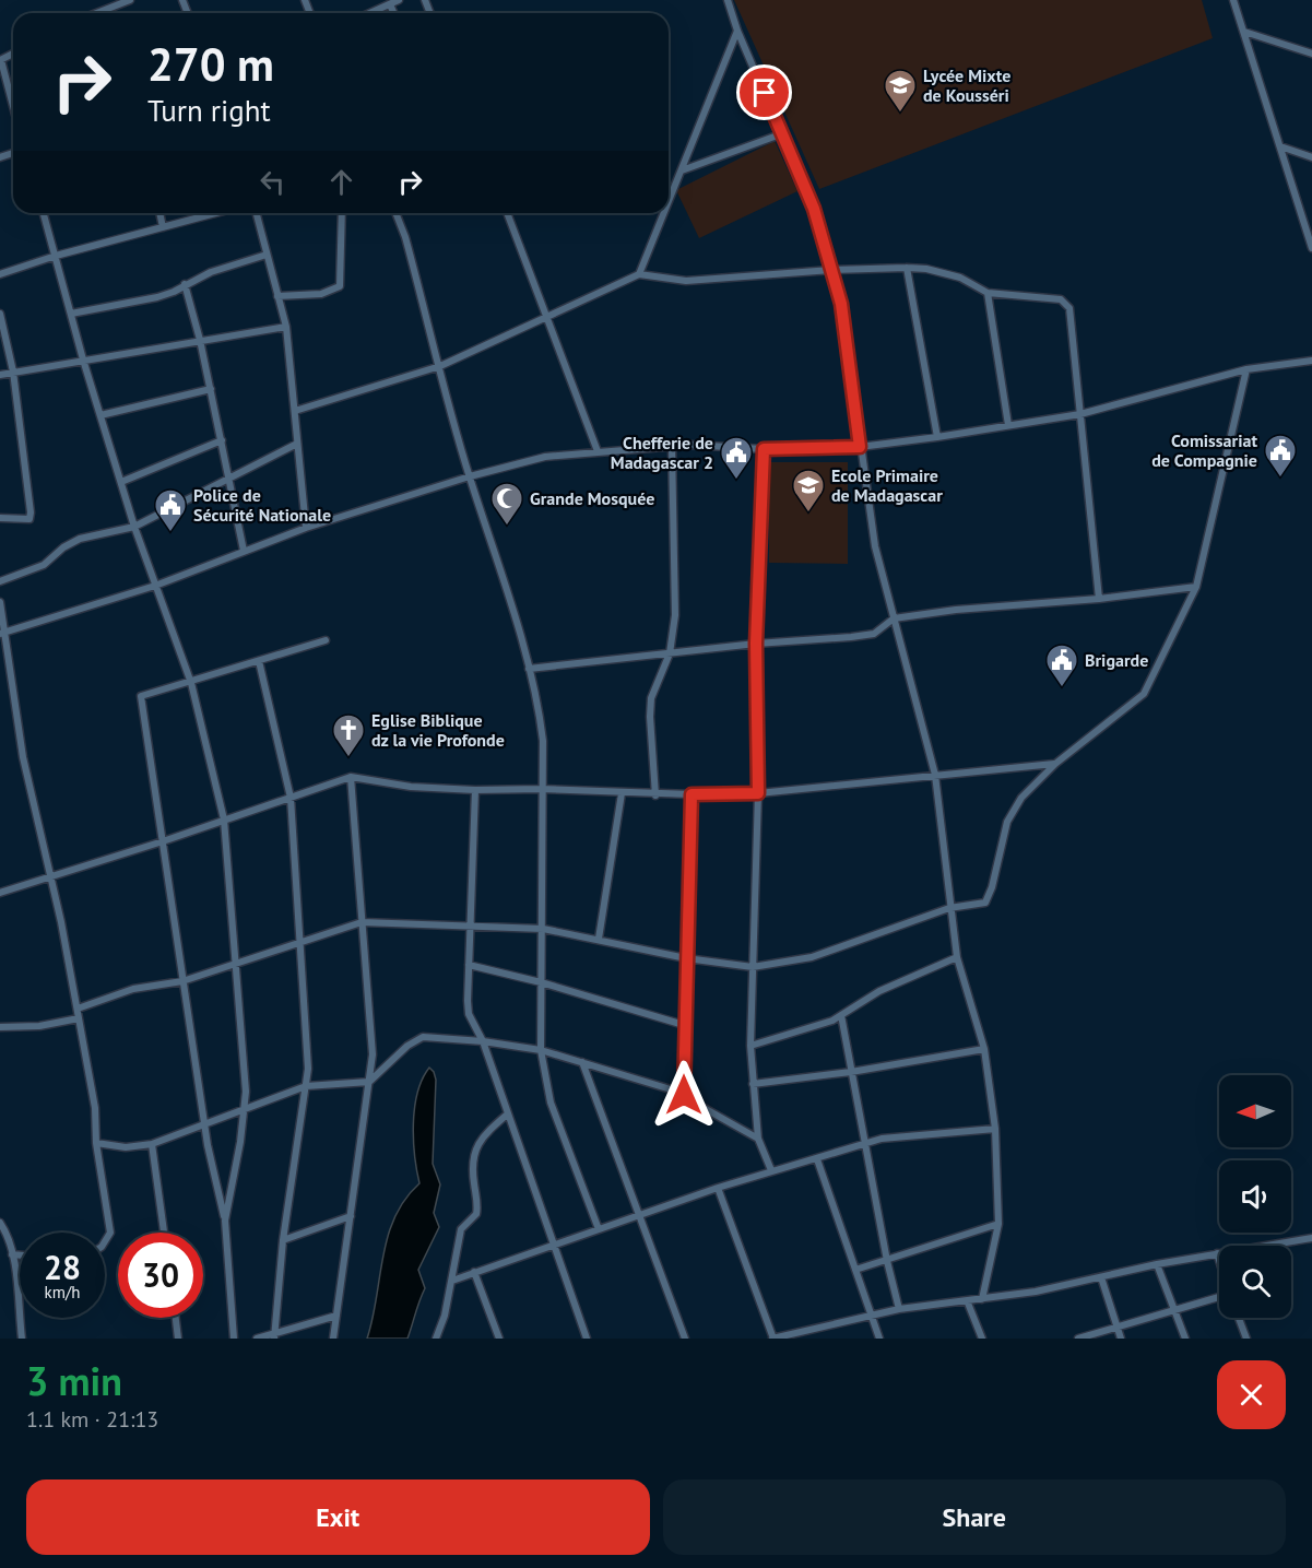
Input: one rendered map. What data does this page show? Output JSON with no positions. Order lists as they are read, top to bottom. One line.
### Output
{"places":{"school or university":["Lycée Mixte de Kousséri","Ecole Primaire de Madagascar"],"public building":["Comissariat de Compagnie","Chefferie de Madagascar 2","Police de Sécurité Nationale","Brigarde"],"mosque":["Grande Mosquée"],"church":["Eglise Biblique dz la vie Profonde"]},"north":"left","page":{"turn":["270 m","Turn right"],"speed":"28 km/h","limit":"30","heading":["3 min","1.1 km · 21:13"],"buttons":["Exit","Share"]}}
